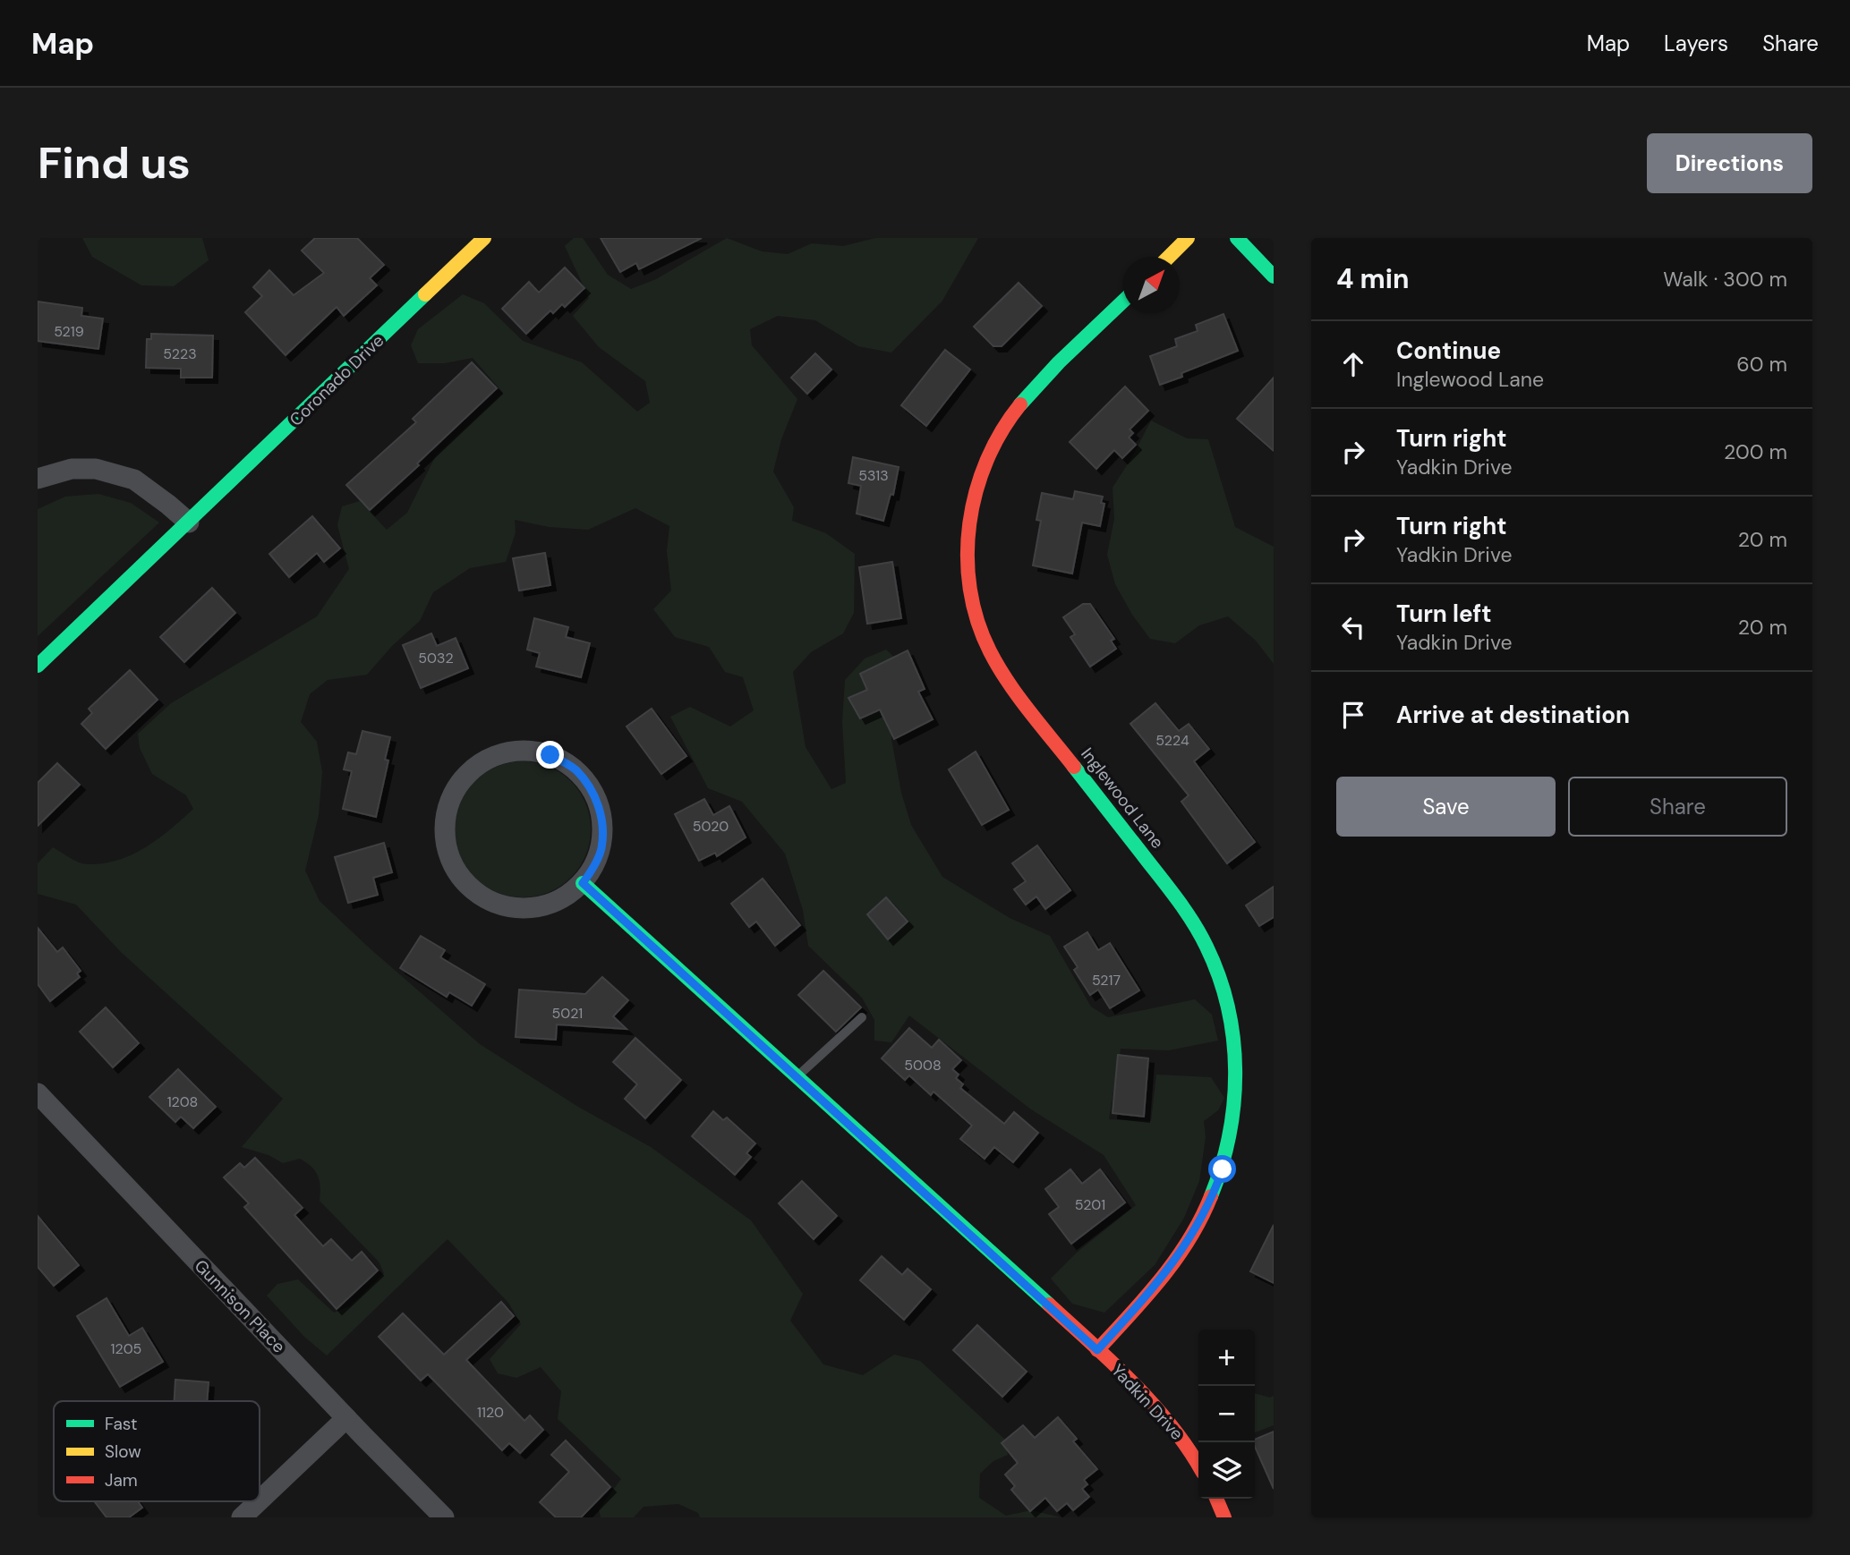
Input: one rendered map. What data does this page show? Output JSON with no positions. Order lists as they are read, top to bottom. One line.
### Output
{"streets":{"street":["Coronado Drive","Inglewood Lane","Gunnison Place","Yadkin Drive"]},"crossings":[["Inglewood Lane","Yadkin Drive"]],"house_numbers":["5219","5223","5313","5032","5224","5020","5217","5021","5008","1208","5201","1205","1120"],"legend":["Fast","Slow","Jam"],"north":"top right","page":{"header":"Map","nav":["Map","Layers","Share"],"buttons":["Directions",["Save","Share"]],"title":"Find us","heading":["4 min","Walk · 300 m"],"list":[["Continue","Inglewood Lane","60 m"],["Turn right","Yadkin Drive","200 m"],["Turn right","Yadkin Drive","20 m"],["Turn left","Yadkin Drive","20 m"],"Arrive at destination"],"map_buttons":["+","−"]}}
